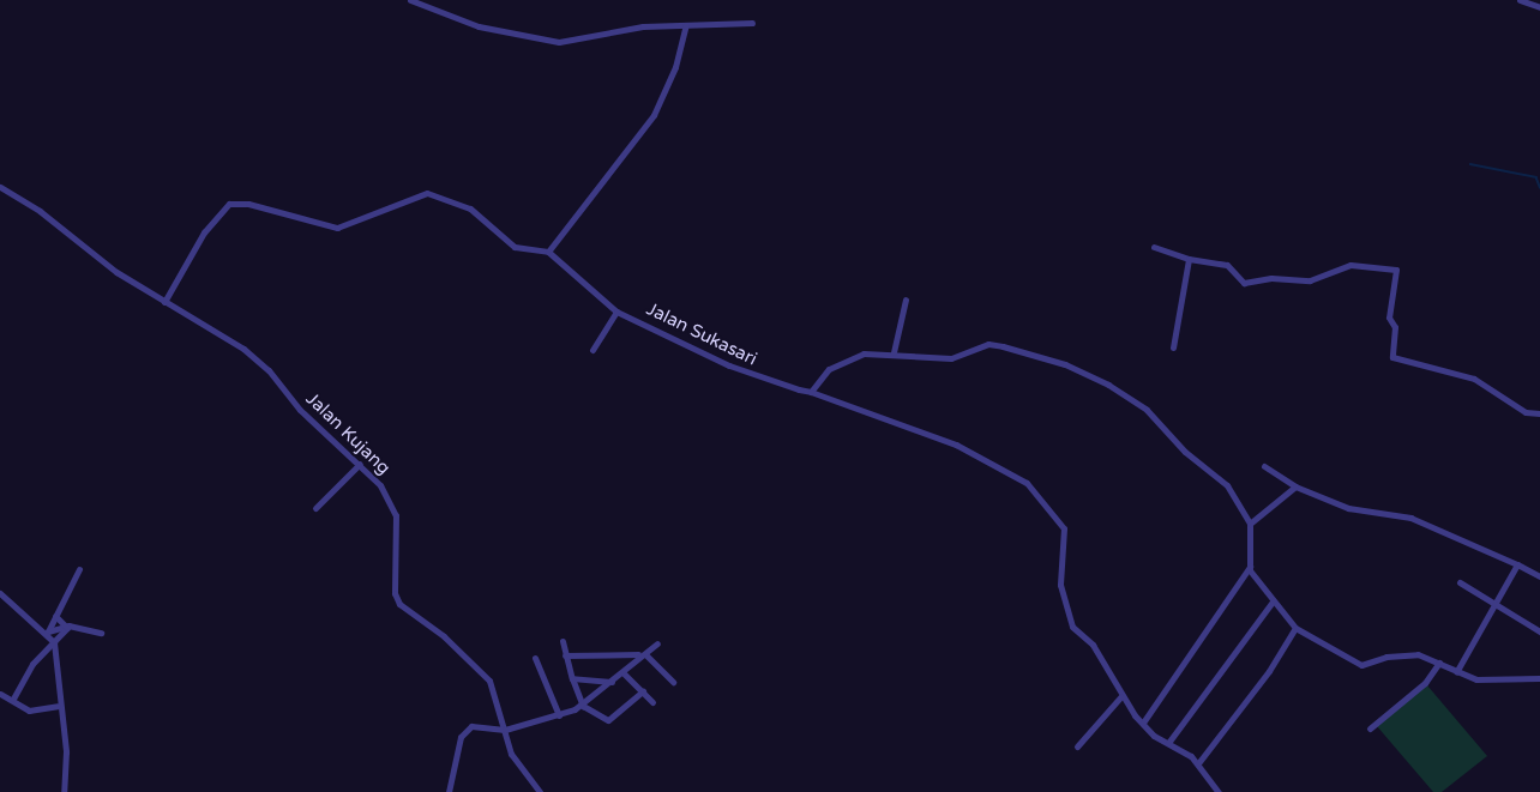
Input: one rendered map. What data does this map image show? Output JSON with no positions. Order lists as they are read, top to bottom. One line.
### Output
{"streets":{"street":["Jalan Sukasari","Jalan Kujang"]}}
